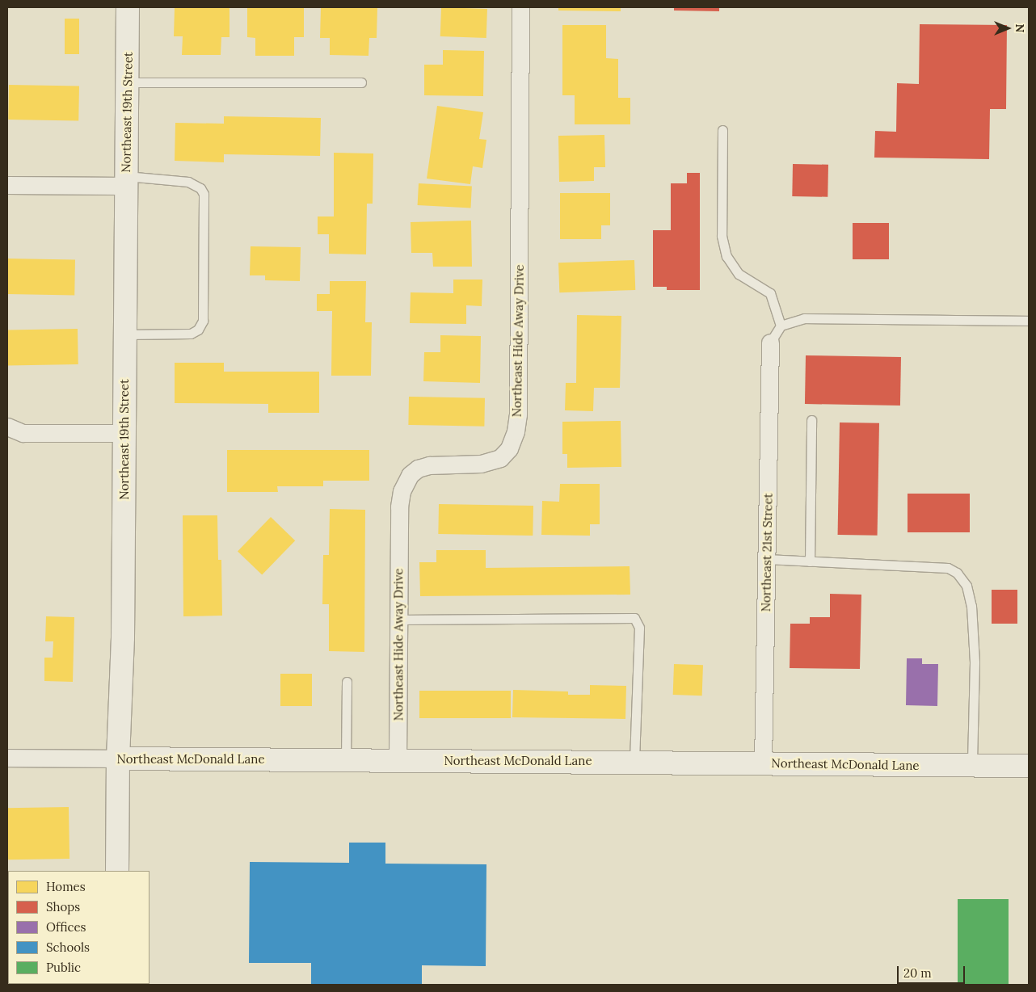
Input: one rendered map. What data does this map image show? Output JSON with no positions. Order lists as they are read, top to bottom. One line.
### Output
{"streets":{"street":["Northeast 19th Street","Northeast Hide Away Drive","Northeast 21st Street","Northeast McDonald Lane"]},"crossings":[["Northeast 19th Street","Northeast McDonald Lane"],["Northeast Hide Away Drive","Northeast McDonald Lane"],["Northeast 21st Street","Northeast McDonald Lane"]],"legend":["Homes","Shops","Offices","Schools","Public"],"scale_bar":"20 m","north":"right"}
